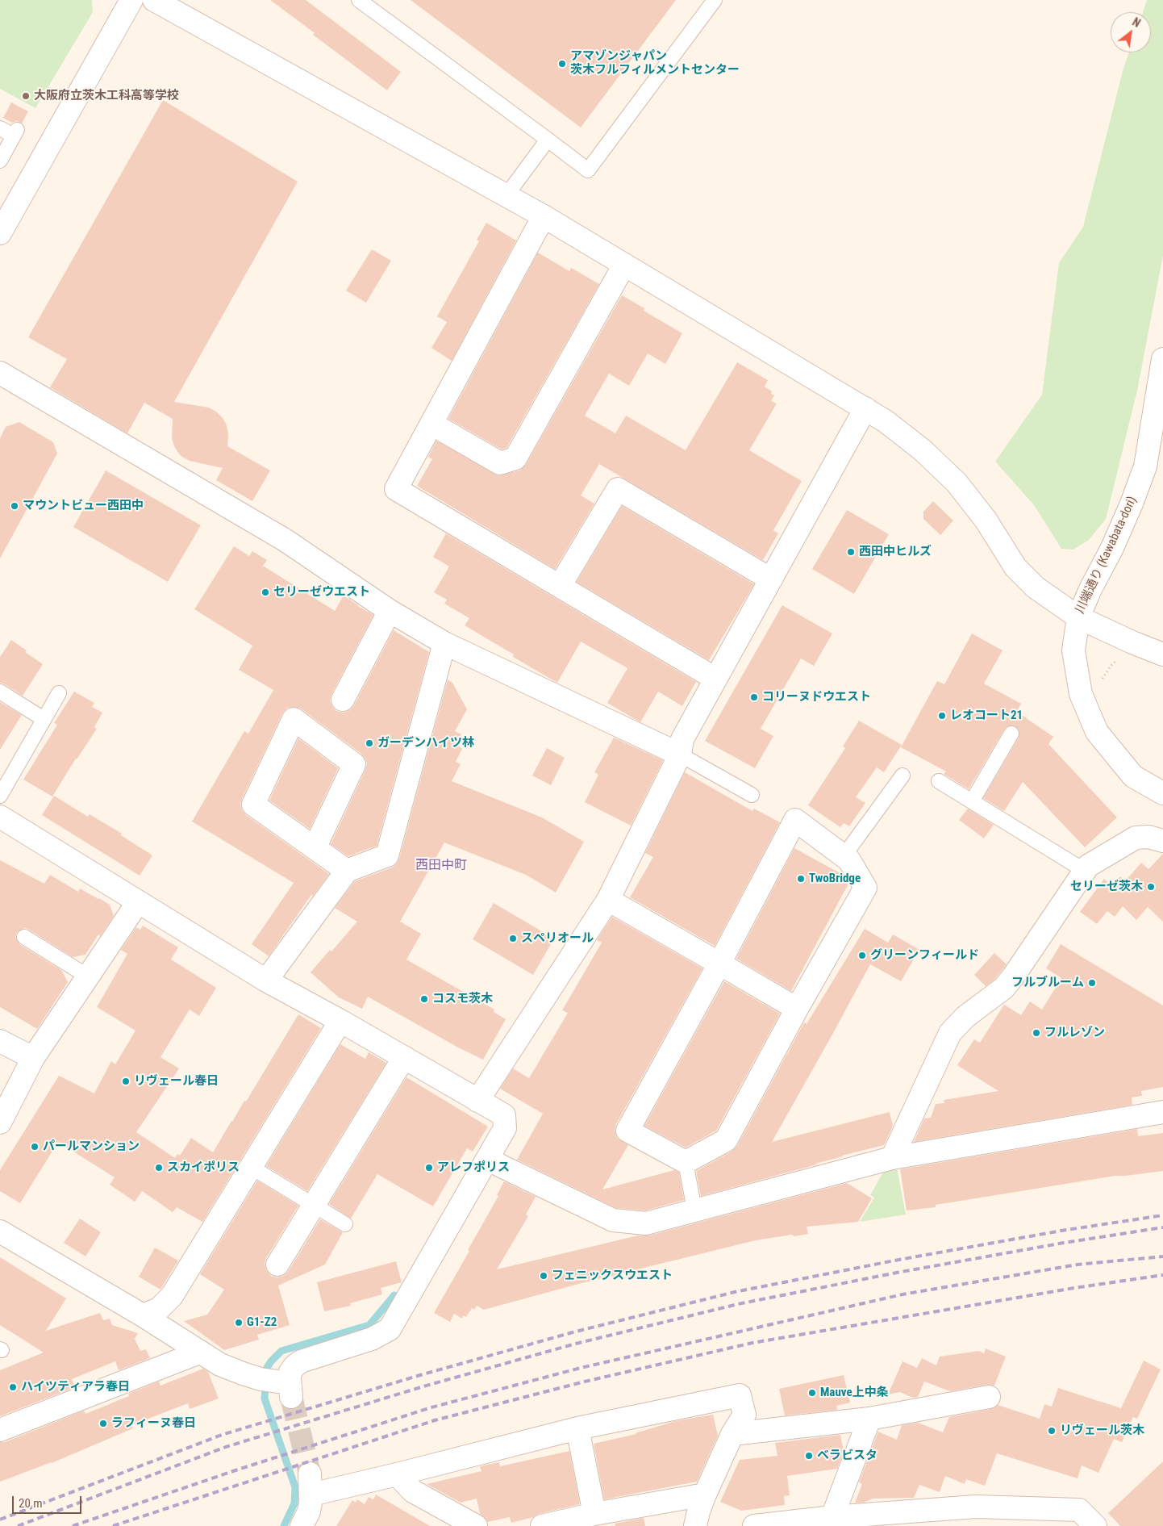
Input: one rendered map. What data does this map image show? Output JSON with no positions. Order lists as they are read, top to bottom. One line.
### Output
{"streets":{"street":["川端通り (Kawabata-dori)"]},"districts":["西田中町"],"places":["アマゾンジャパン 茨木フルフィルメントセンター","大阪府立茨木工科高等学校","マウントビュー西田中","西田中ヒルズ","セリーゼウエスト","コリーヌドウエスト","レオコート21","ガーデンハイツ林","TwoBridge","セリーゼ茨木","スペリオール","グリーンフィールド","フルブルーム","コスモ茨木","フルレゾン","リヴェール春日","パールマンション","スカイポリス","アレフポリス","フェニックスウエスト","G1-Z2","ハイツティアラ春日","Mauve上中条","ラフィーヌ春日","リヴェール茨木","ベラビスタ"],"scale_bar":"20 m","north":"top right"}
